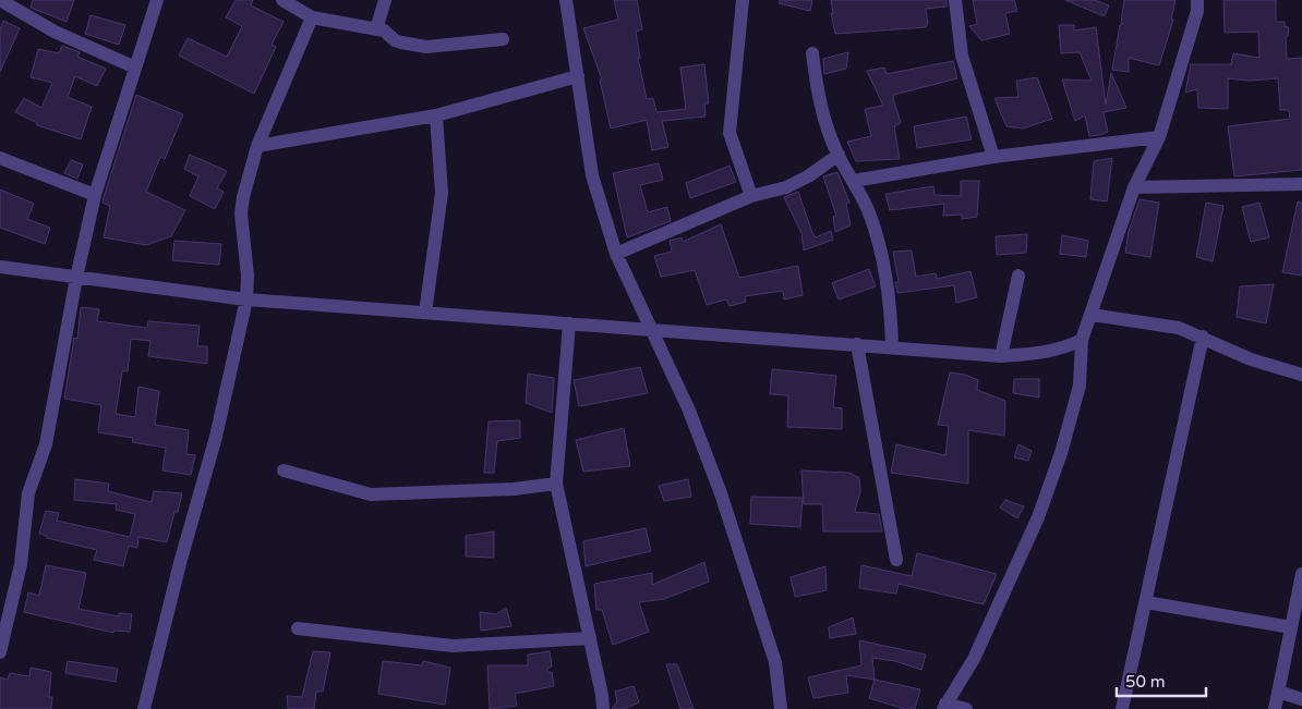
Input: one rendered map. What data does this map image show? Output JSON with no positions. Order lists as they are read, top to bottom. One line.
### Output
{"scale_bar":"50 m"}
